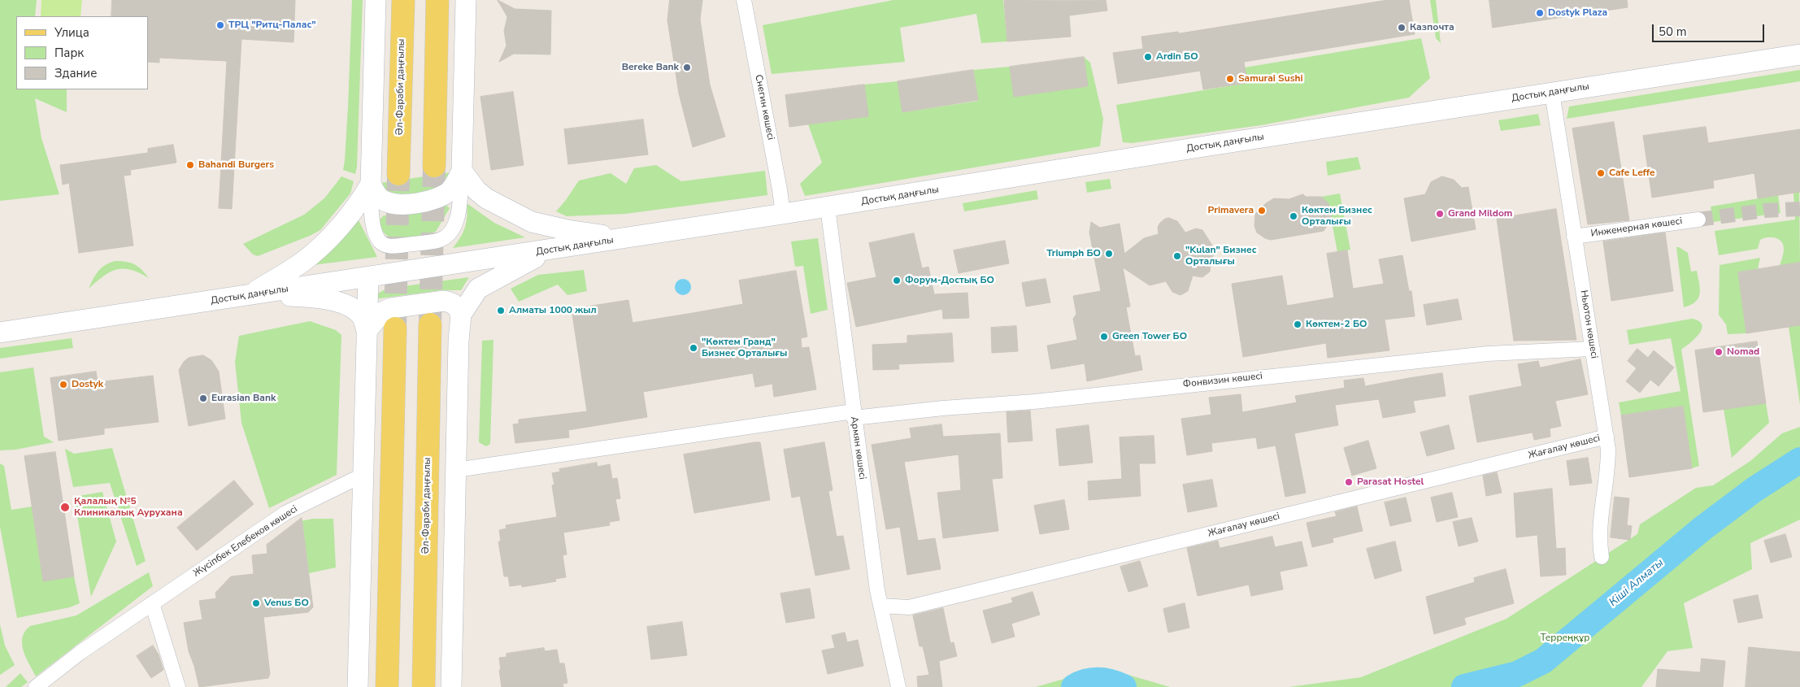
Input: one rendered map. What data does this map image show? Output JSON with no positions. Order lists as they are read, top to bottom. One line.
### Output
{"streets":{"main road":["Әл-Фараби даңғылы","Достық даңғылы"],"street":["Снегин көшесі","Инженерная көшесі","Ньютон көшесі","Фонвизин көшесі","Жағалау көшесі","Армян көшесі","Жүсіпбек Елебеков көшесі"]},"crossings":[["Достық даңғылы","Снегин көшесі"],["Достық даңғылы","Ньютон көшесі"],["Достық даңғылы","Армян көшесі"],["Инженерная көшесі","Ньютон көшесі"],["Ньютон көшесі","Фонвизин көшесі"],["Ньютон көшесі","Жағалау көшесі"],["Фонвизин көшесі","Армян көшесі"],["Жағалау көшесі","Армян көшесі"]],"water":["Кіші Алматы"],"parks":["Терреңқұр"],"places":["Dostyk Plaza","ТРЦ \"Ритц-Палас\"","Казпочта","Ardin БО","Bereke Bank","Samurai Sushi","Bahandi Burgers","Cafe Leffe","Primavera","Grand Mildom","Көктем Бизнес Орталығы","Triumph БО","\"Kulan\" Бизнес Орталығы","Форум-Достық БО","Алматы 1000 жыл","Көктем-2 БО","Green Tower БО","\"Көктем Гранд\" Бизнес Орталығы","Nomad","Dostyk","Eurasian Bank","Parasat Hostel","Қалалық №5 Клиникалық Аурухана","Venus БО"],"legend":["Улица","Парк","Здание"],"scale_bar":"50 m"}
